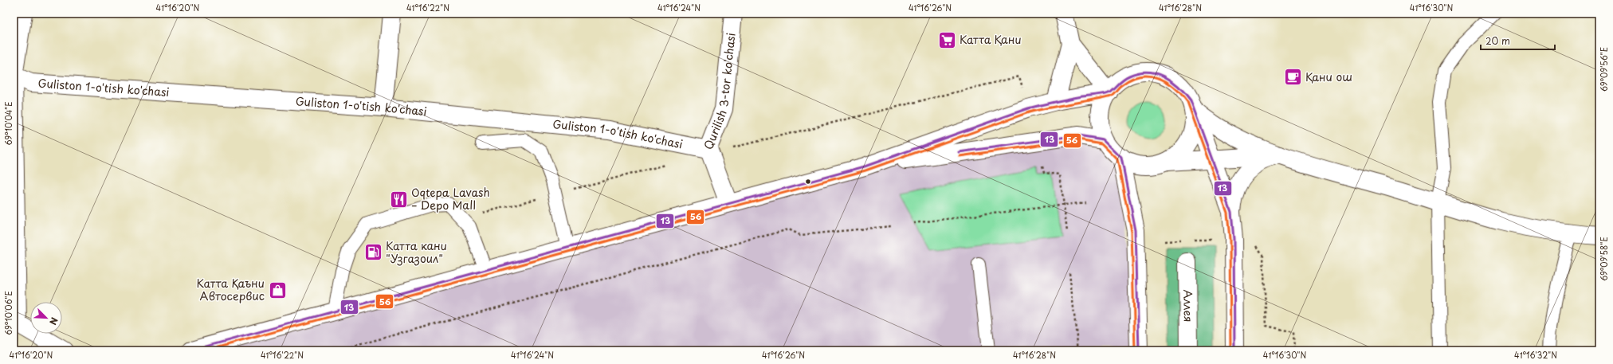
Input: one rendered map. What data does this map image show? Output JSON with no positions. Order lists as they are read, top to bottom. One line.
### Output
{"streets":{"street":["Guliston 1-o'tish ko'chasi","Qurilish 3-tor ko'chasi","Аллея"]},"crossings":[["Guliston 1-o'tish ko'chasi","Qurilish 3-tor ko'chasi"]],"places":{"supermarket":["Катта Қани"],"cafe":["Қани ош"],"restaurant":["Oqtepa Lavash – Depo Mall"],"fuel station":["Катта кани \"Узгазоил\""],"shop":["Катта Қаъни Автосервис"]},"lines":["transit line 13","transit line 56"],"scale_bar":"20 m","north":"bottom right","coordinates":["41°16'20\"N","41°16'22\"N","41°16'24\"N","41°16'26\"N","41°16'28\"N","41°16'30\"N","69°09'56\"E","69°10'04\"E","69°09'58\"E","69°10'06\"E","41°16'32\"N"]}
